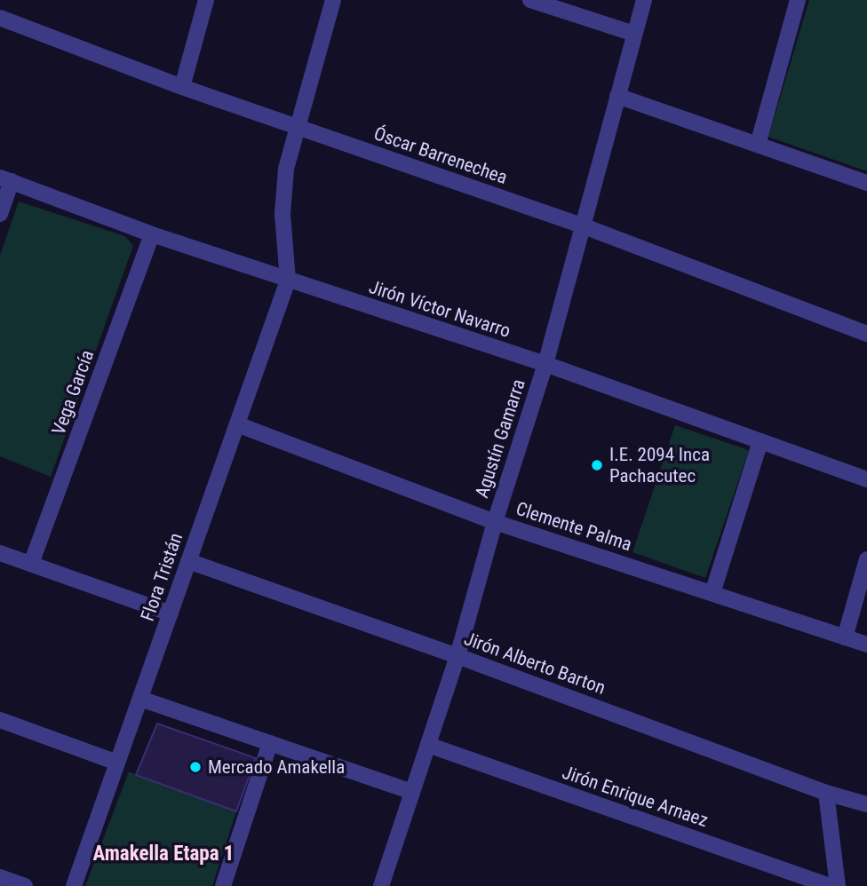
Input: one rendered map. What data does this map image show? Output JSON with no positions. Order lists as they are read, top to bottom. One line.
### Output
{"streets":{"street":["Óscar Barrenechea","Jirón Víctor Navarro","Vega García","Agustín Gamarra","Clemente Palma","Flora Tristán","Jirón Alberto Barton","Jirón Enrique Arnaez"]},"crossings":[["Óscar Barrenechea","Agustín Gamarra"],["Jirón Víctor Navarro","Vega García"],["Jirón Víctor Navarro","Agustín Gamarra"],["Jirón Víctor Navarro","Flora Tristán"],["Agustín Gamarra","Clemente Palma"],["Agustín Gamarra","Jirón Alberto Barton"],["Agustín Gamarra","Jirón Enrique Arnaez"],["Clemente Palma","Flora Tristán"],["Flora Tristán","Jirón Alberto Barton"]],"districts":["Amakella Etapa 1"],"places":["I.E. 2094 Inca Pachacutec","Mercado Amakella"]}
